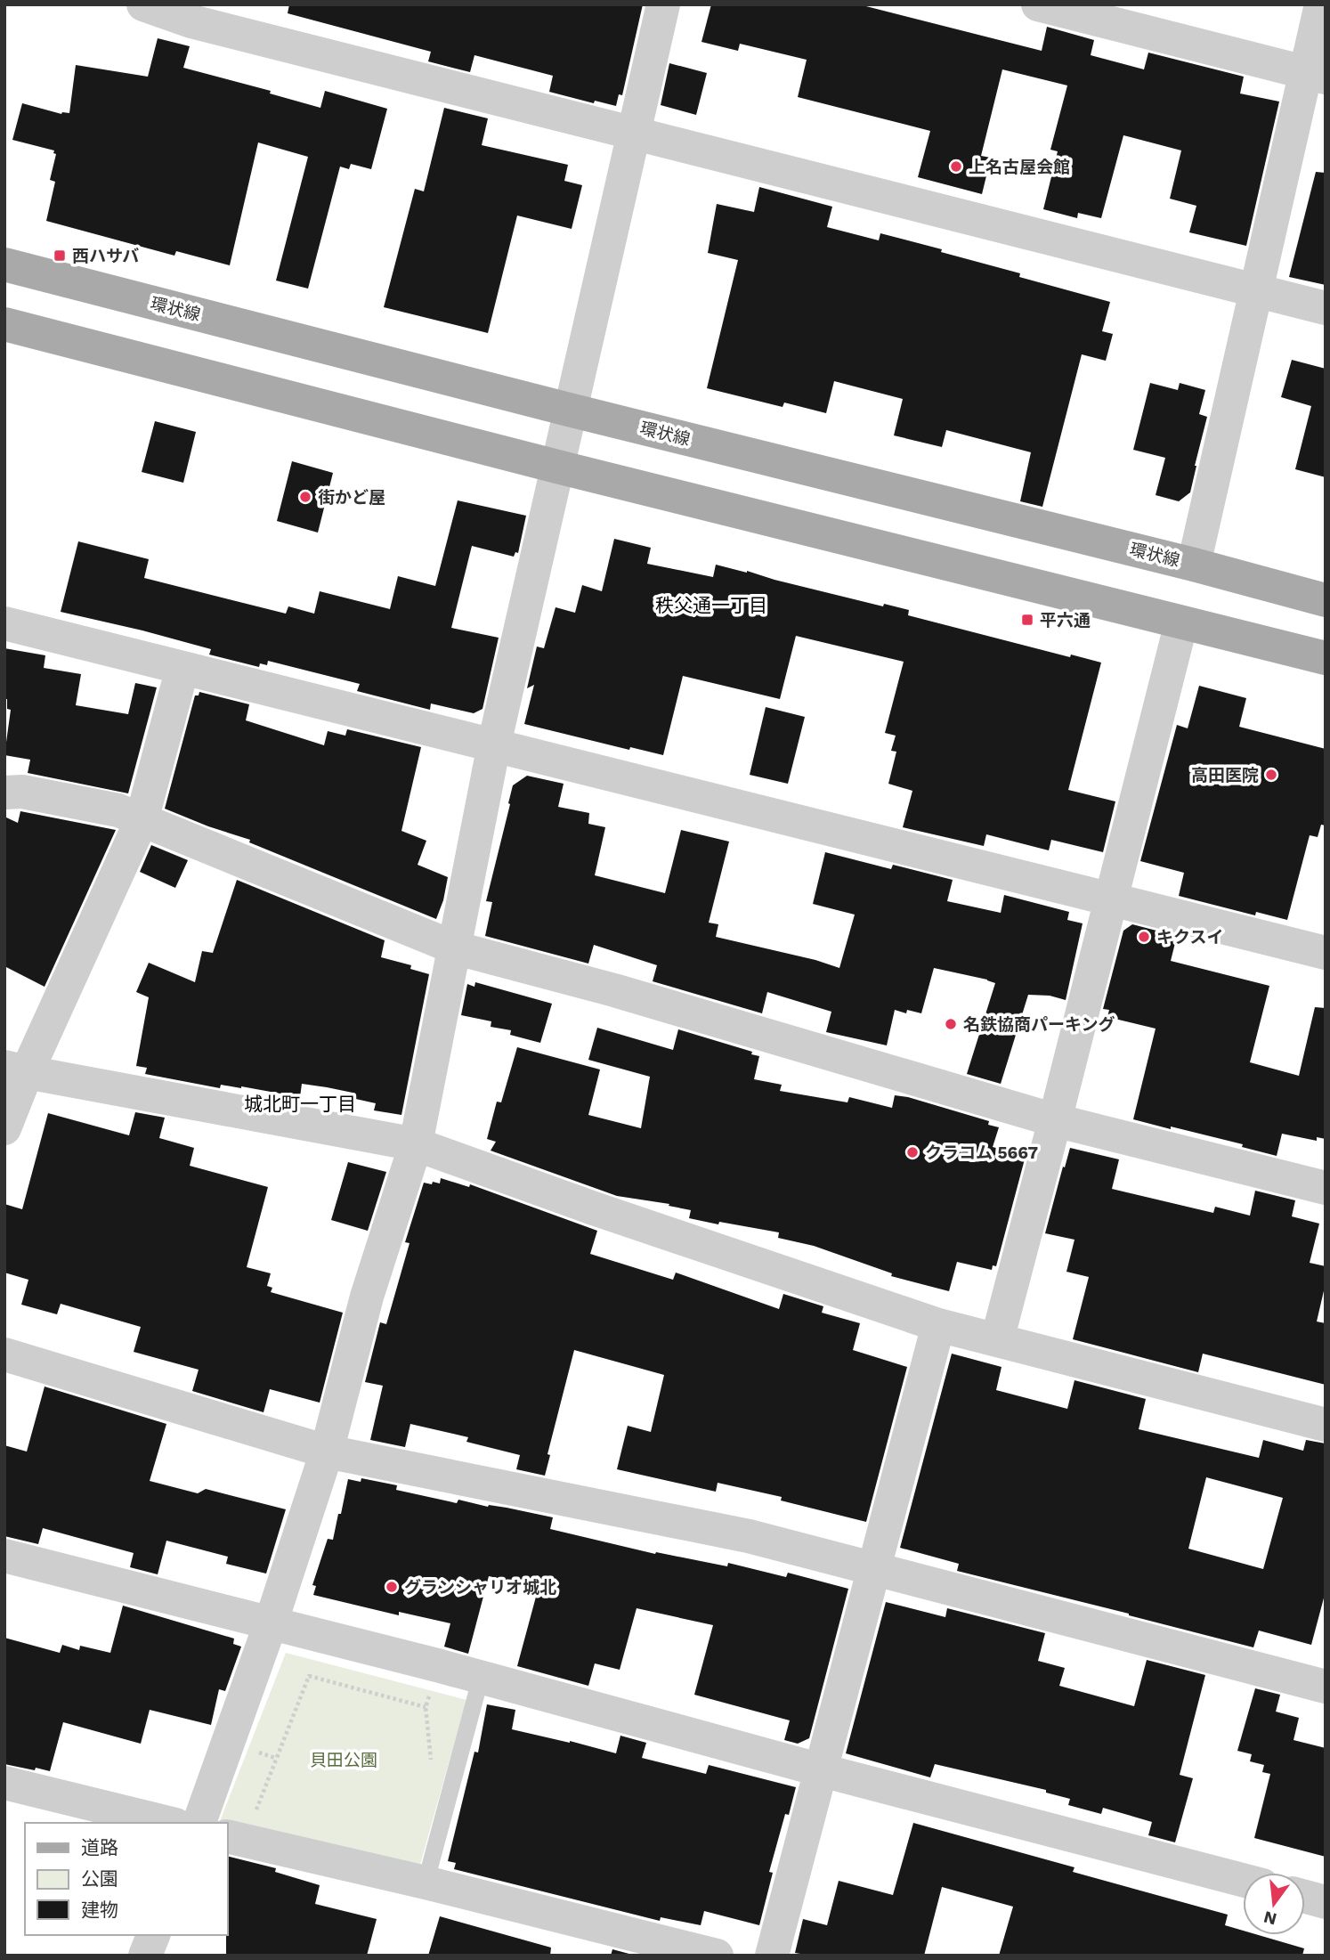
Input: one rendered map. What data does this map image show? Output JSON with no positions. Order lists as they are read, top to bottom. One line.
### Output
{"streets":{"main road":["環状線"]},"districts":["秩父通一丁目","城北町一丁目"],"parks":["貝田公園"],"places":{"other":["上名古屋会館","街かど屋","高田医院","キクスイ","名鉄協商パーキング","クラコム 5667","グランシャリオ城北"],"transit":["西ハサバ","平六通"]},"legend":["道路","公園","建物"],"north":"bottom"}
